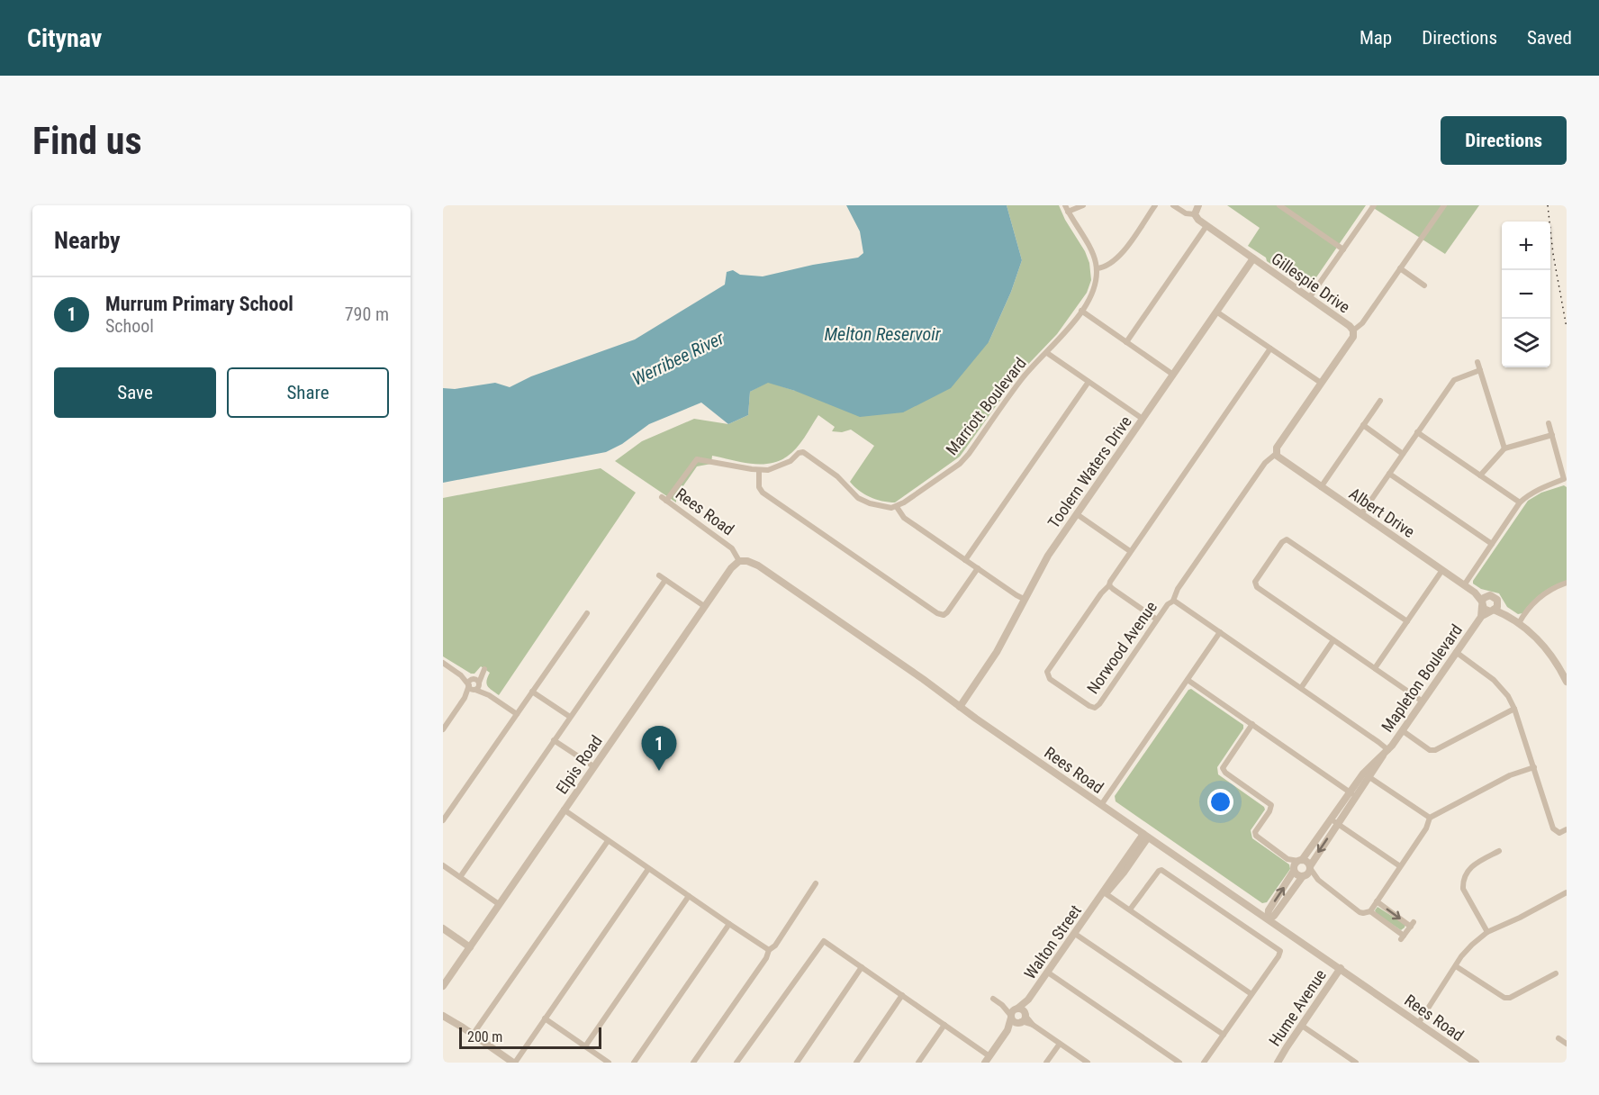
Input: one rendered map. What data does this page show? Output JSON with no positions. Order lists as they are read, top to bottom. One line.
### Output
{"streets":{"street":["Gillespie Drive","Marriott Boulevard","Toolern Waters Drive","Rees Road","Albert Drive","Norwood Avenue","Mapleton Boulevard","Elpis Road","Walton Street","Hume Avenue"]},"crossings":[["Gillespie Drive","Toolern Waters Drive"],["Gillespie Drive","Albert Drive"],["Toolern Waters Drive","Rees Road"],["Rees Road","Mapleton Boulevard"],["Rees Road","Elpis Road"],["Rees Road","Walton Street"],["Rees Road","Hume Avenue"],["Norwood Avenue","Mapleton Boulevard"]],"water":["Melton Reservoir","Werribee River"],"scale_bar":"200 m","page":{"header":"Citynav","nav":["Map","Directions","Saved"],"buttons":["Directions",["Save","Share"]],"title":"Find us","heading":"Nearby","map_buttons":["+","−"],"list":[{"mark":"1","name":"Murrum Primary School","note":"School","value":"790 m"}],"pins":"1","scale":"200 m"}}
